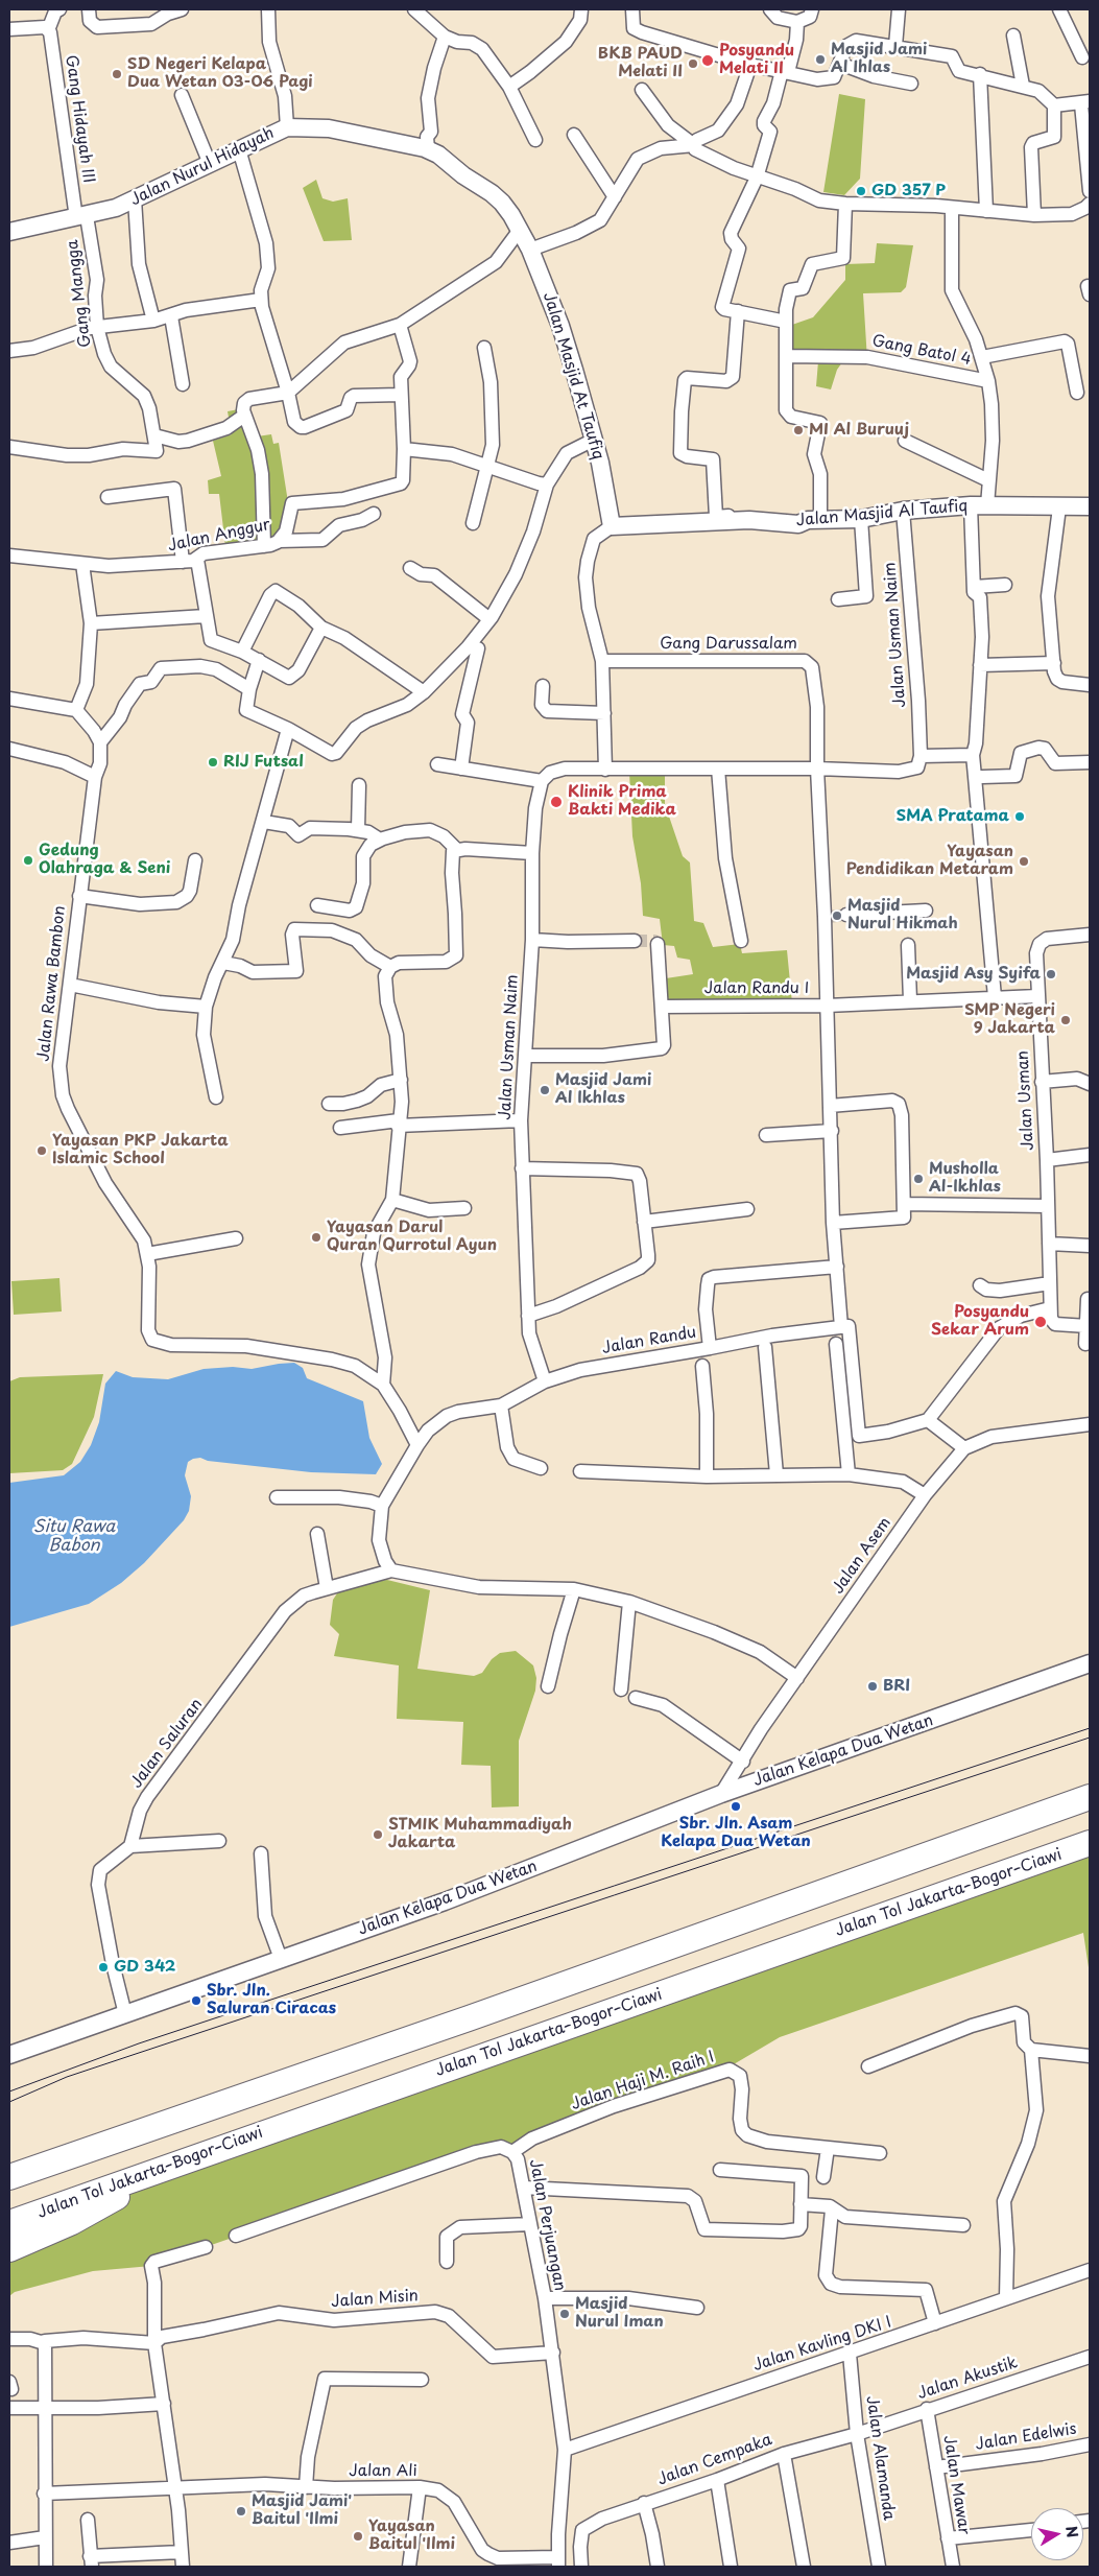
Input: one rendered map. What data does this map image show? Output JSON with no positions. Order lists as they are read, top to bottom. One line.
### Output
{"streets":{"highway":["Jalan Tol Jakarta–Bogor–Ciawi"],"street":["Gang Hidayah III","Jalan Nurul Hidayah","Gang Mangga","Gang Batol 4","Jalan Masjid At Taufiq","Jalan Masjid Al Taufiq","Jalan Anggur","Jalan Usman Naim","Gang Darussalam","Jalan Rawa Bambon","Jalan Randu I","Jalan Usman","Jalan Randu","Jalan Asem","Jalan Saluran","Jalan Kelapa Dua Wetan","Jalan Haji M. Raih I","Jalan Perjuangan","Jalan Misin","Jalan Kavling DKI I","Jalan Akustik","Jalan Edelwis","Jalan Alamanda","Jalan Cempaka","Jalan Ali","Jalan Mawar"]},"crossings":[["Gang Hidayah III","Jalan Nurul Hidayah"],["Gang Hidayah III","Gang Mangga"],["Jalan Nurul Hidayah","Gang Mangga"],["Jalan Nurul Hidayah","Jalan Masjid At Taufiq"],["Jalan Masjid At Taufiq","Jalan Masjid Al Taufiq"],["Jalan Masjid Al Taufiq","Jalan Usman Naim"],["Jalan Usman Naim","Jalan Randu"],["Gang Darussalam","Jalan Randu I"],["Jalan Rawa Bambon","Jalan Randu"],["Jalan Asem","Jalan Kelapa Dua Wetan"],["Jalan Haji M. Raih I","Jalan Perjuangan"],["Jalan Perjuangan","Jalan Misin"],["Jalan Perjuangan","Jalan Kavling DKI I"],["Jalan Perjuangan","Jalan Ali"],["Jalan Kavling DKI I","Jalan Alamanda"],["Jalan Akustik","Jalan Alamanda"],["Jalan Akustik","Jalan Cempaka"],["Jalan Akustik","Jalan Mawar"],["Jalan Edelwis","Jalan Mawar"],["Jalan Alamanda","Jalan Cempaka"]],"water":["Situ Rawa Babon"],"places":["Masjid Jami Al Ihlas","Posyandu Melati II","BKB PAUD Melati II","SD Negeri Kelapa Dua Wetan 03-06 Pagi","GD 357 P","MI Al Buruuj","RIJ Futsal","Klinik Prima Bakti Medika","SMA Pratama","Gedung Olahraga & Seni","Yayasan Pendidikan Metaram","Masjid Nurul Hikmah","Masjid Asy Syifa","SMP Negeri 9 Jakarta","Masjid Jami Al Ikhlas","Yayasan PKP Jakarta Islamic School","Musholla Al-Ikhlas","Yayasan Darul Quran Qurrotul Ayun","Posyandu Sekar Arum","BRI","Sbr. Jln. Asam Kelapa Dua Wetan","STMIK Muhammadiyah Jakarta","GD 342","Sbr. Jln. Saluran Ciracas","Masjid Nurul Iman","Masjid Jami' Baitul 'Ilmi","Yayasan Baitul 'Ilmi"],"north":"right"}
